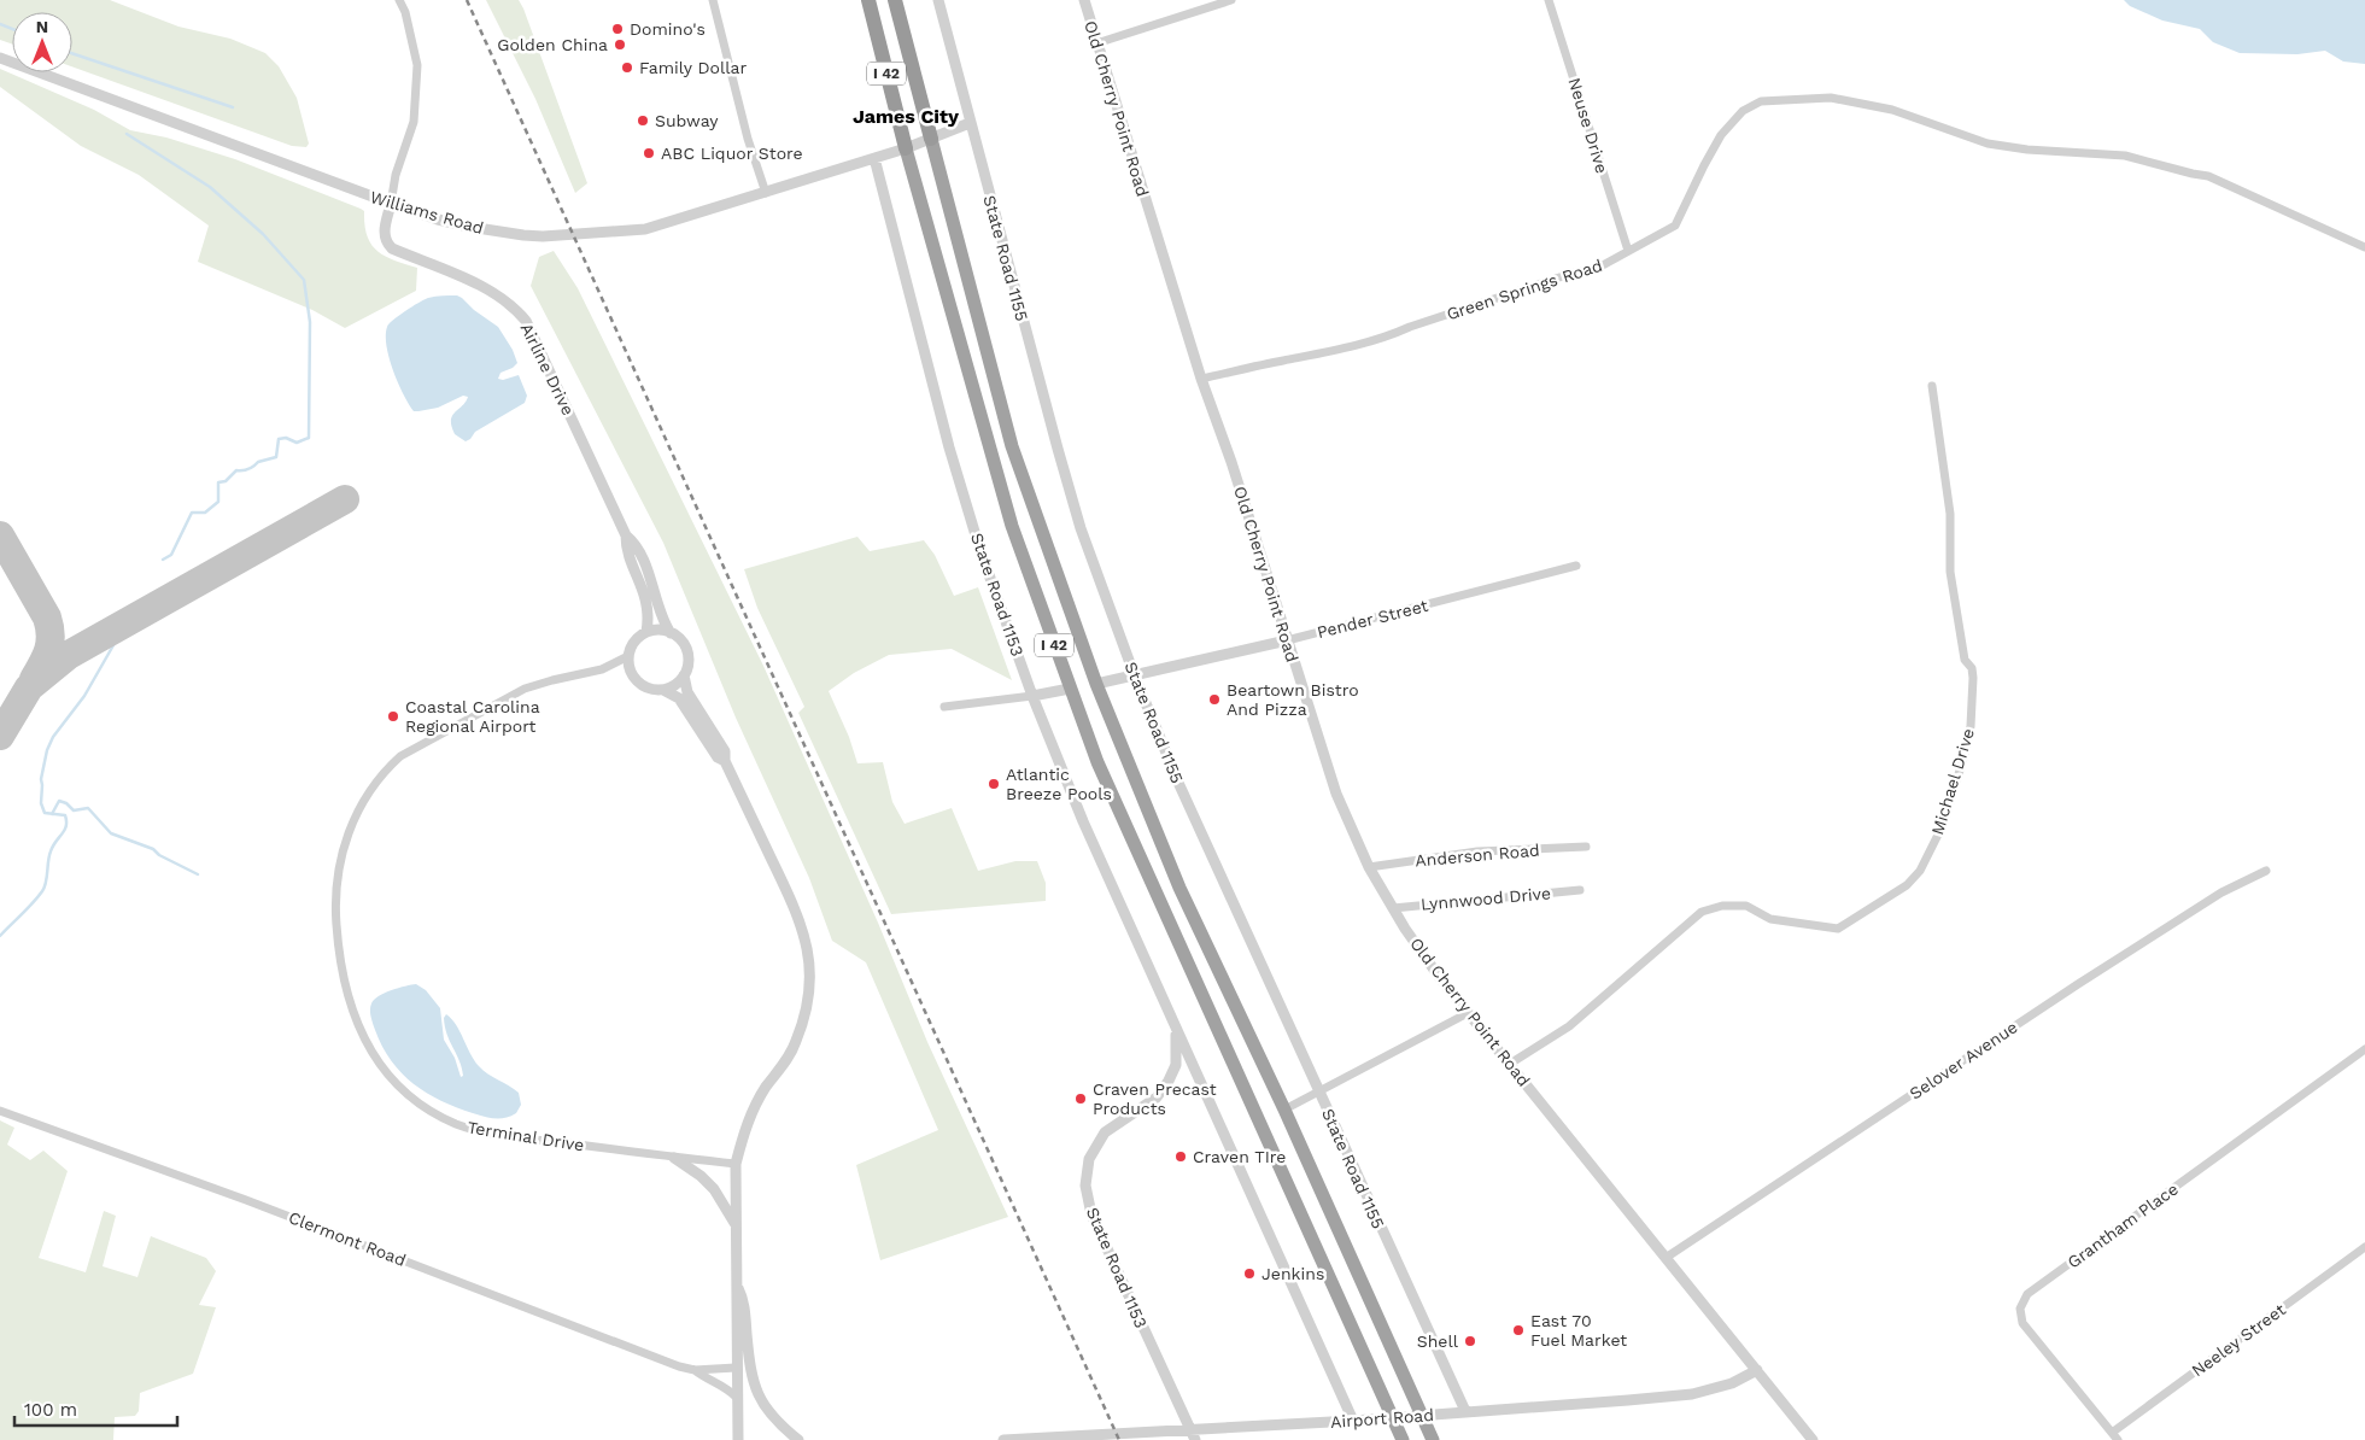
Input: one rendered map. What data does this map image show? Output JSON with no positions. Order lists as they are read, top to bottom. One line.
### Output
{"streets":{"highway":["I 42"],"street":["Old Cherry Point Road","Neuse Drive","Williams Road","State Road 1155","Green Springs Road","Airline Drive","State Road 1153","Pender Street","Michael Drive","Anderson Road","Lynnwood Drive","Selover Avenue","Terminal Drive","Grantham Place","Clermont Road","Neeley Street","Airport Road"]},"crossings":[["I 42","Williams Road"],["I 42","Airport Road"],["Old Cherry Point Road","Green Springs Road"],["Old Cherry Point Road","Pender Street"],["Old Cherry Point Road","Michael Drive"],["Old Cherry Point Road","Anderson Road"],["Old Cherry Point Road","Lynnwood Drive"],["Old Cherry Point Road","Selover Avenue"],["Old Cherry Point Road","Airport Road"],["Neuse Drive","Green Springs Road"],["Williams Road","State Road 1155"],["Williams Road","Airline Drive"],["Williams Road","State Road 1153"],["State Road 1155","Pender Street"],["State Road 1155","Airport Road"],["State Road 1153","Airport Road"],["Grantham Place","Neeley Street"]],"districts":["James City"],"places":["Domino's","Golden China","Family Dollar","Subway","ABC Liquor Store","Beartown Bistro And Pizza","Coastal Carolina Regional Airport","Atlantic Breeze Pools","Craven Precast Products","Craven TIre","Jenkins","East 70 Fuel Market","Shell"],"scale_bar":"100 m","north":"top"}
